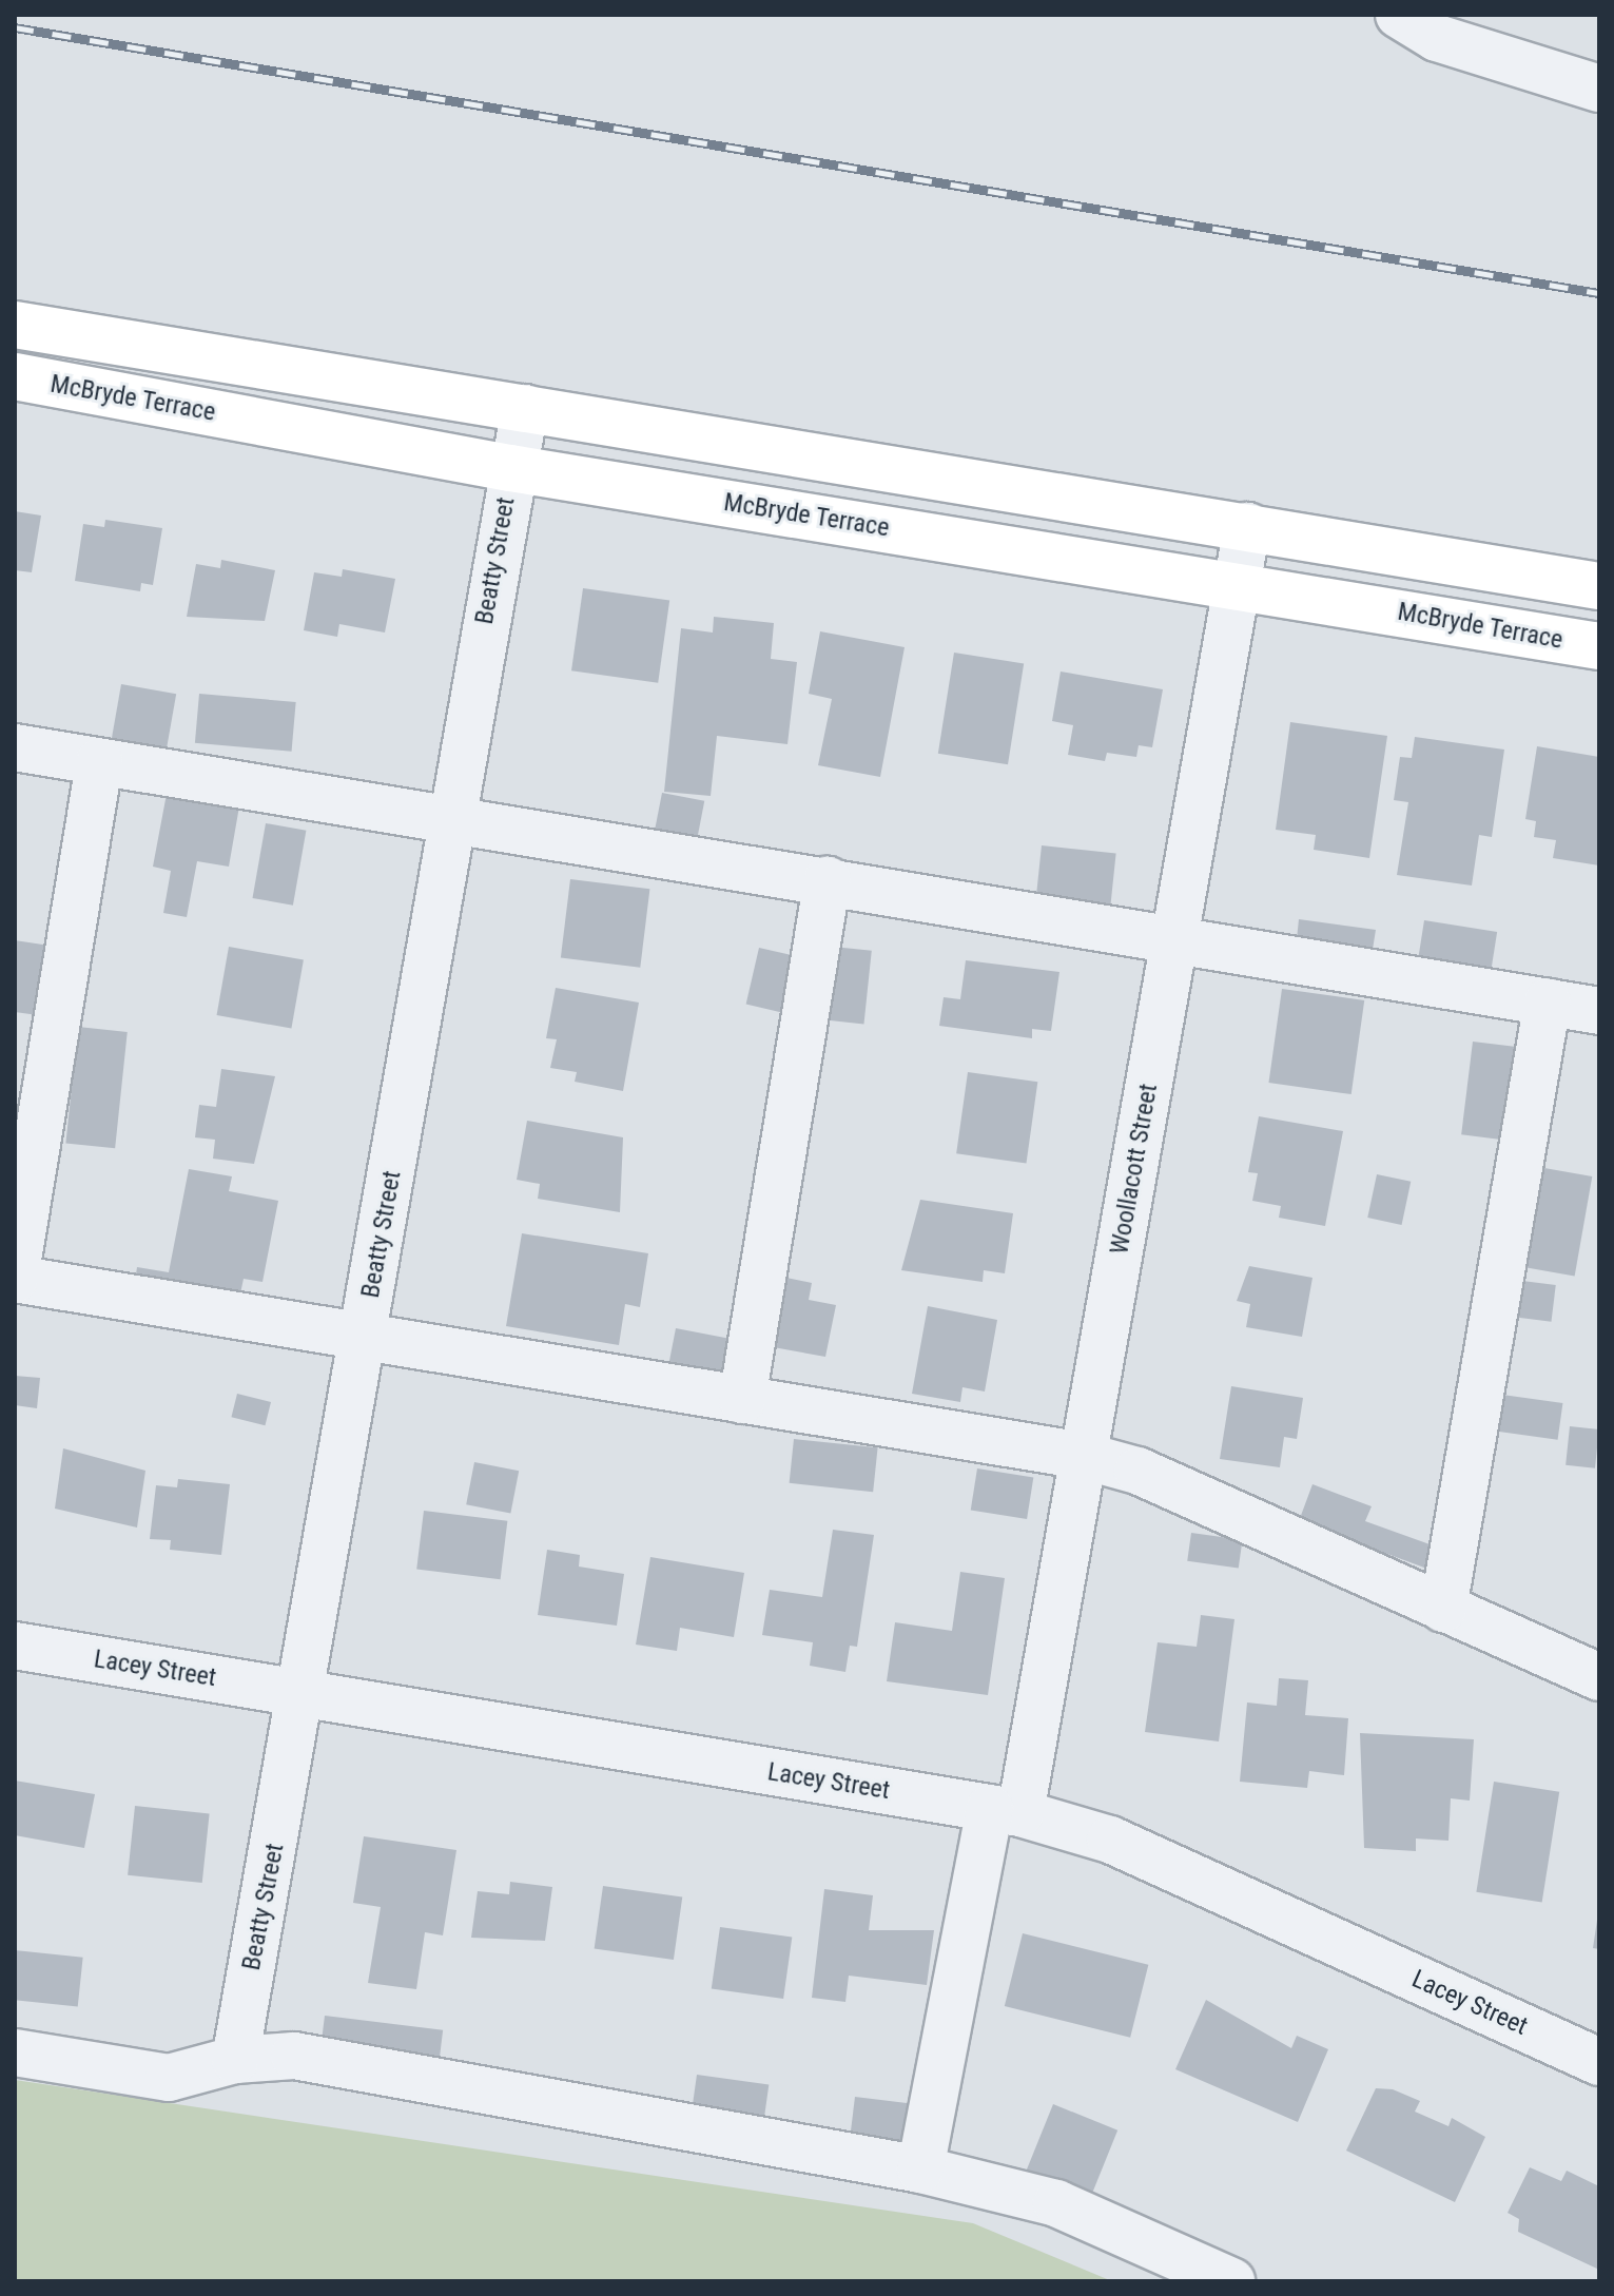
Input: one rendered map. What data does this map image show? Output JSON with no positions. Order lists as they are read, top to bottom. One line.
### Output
{"streets":{"main road":["McBryde Terrace"],"street":["Beatty Street","Woollacott Street","Lacey Street"]},"crossings":[["McBryde Terrace","Beatty Street"],["McBryde Terrace","Woollacott Street"],["Beatty Street","Lacey Street"],["Woollacott Street","Lacey Street"]]}
